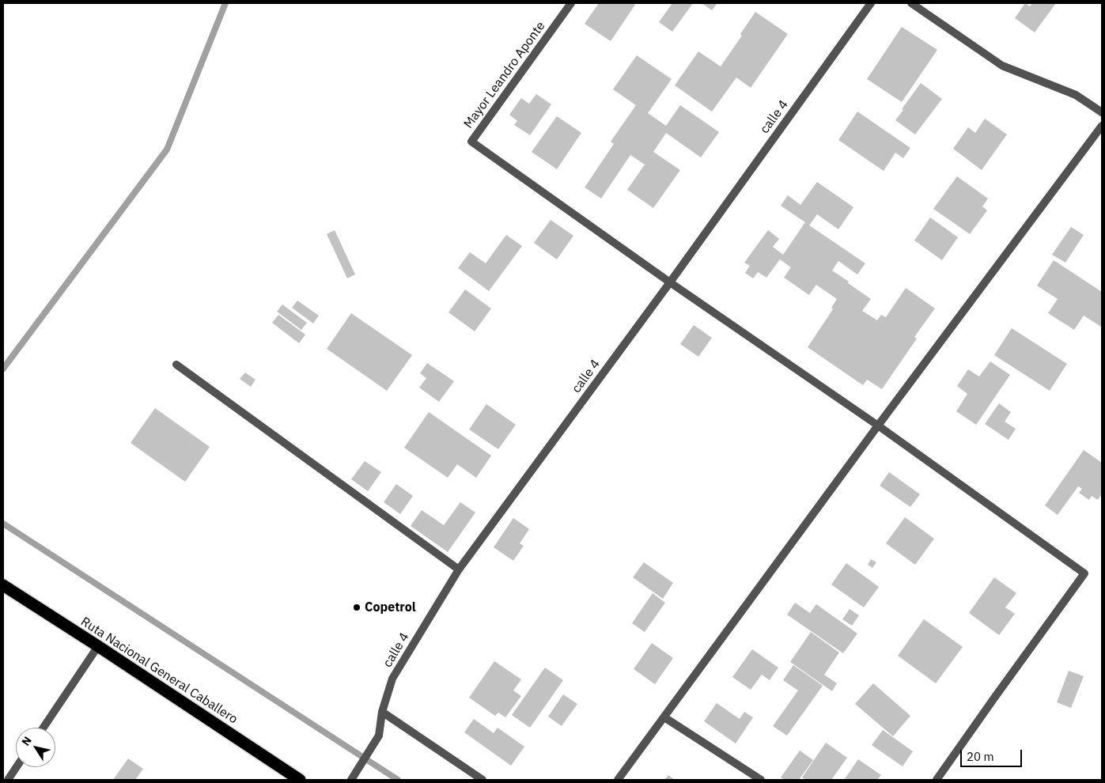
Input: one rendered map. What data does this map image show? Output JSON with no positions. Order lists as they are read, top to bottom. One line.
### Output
{"streets":{"highway":["Ruta Nacional General Caballero"],"street":["Mayor Leandro Aponte","calle 4"]},"crossings":[["Mayor Leandro Aponte","calle 4"]],"places":["Copetrol"],"scale_bar":"20 m","north":"top left"}
